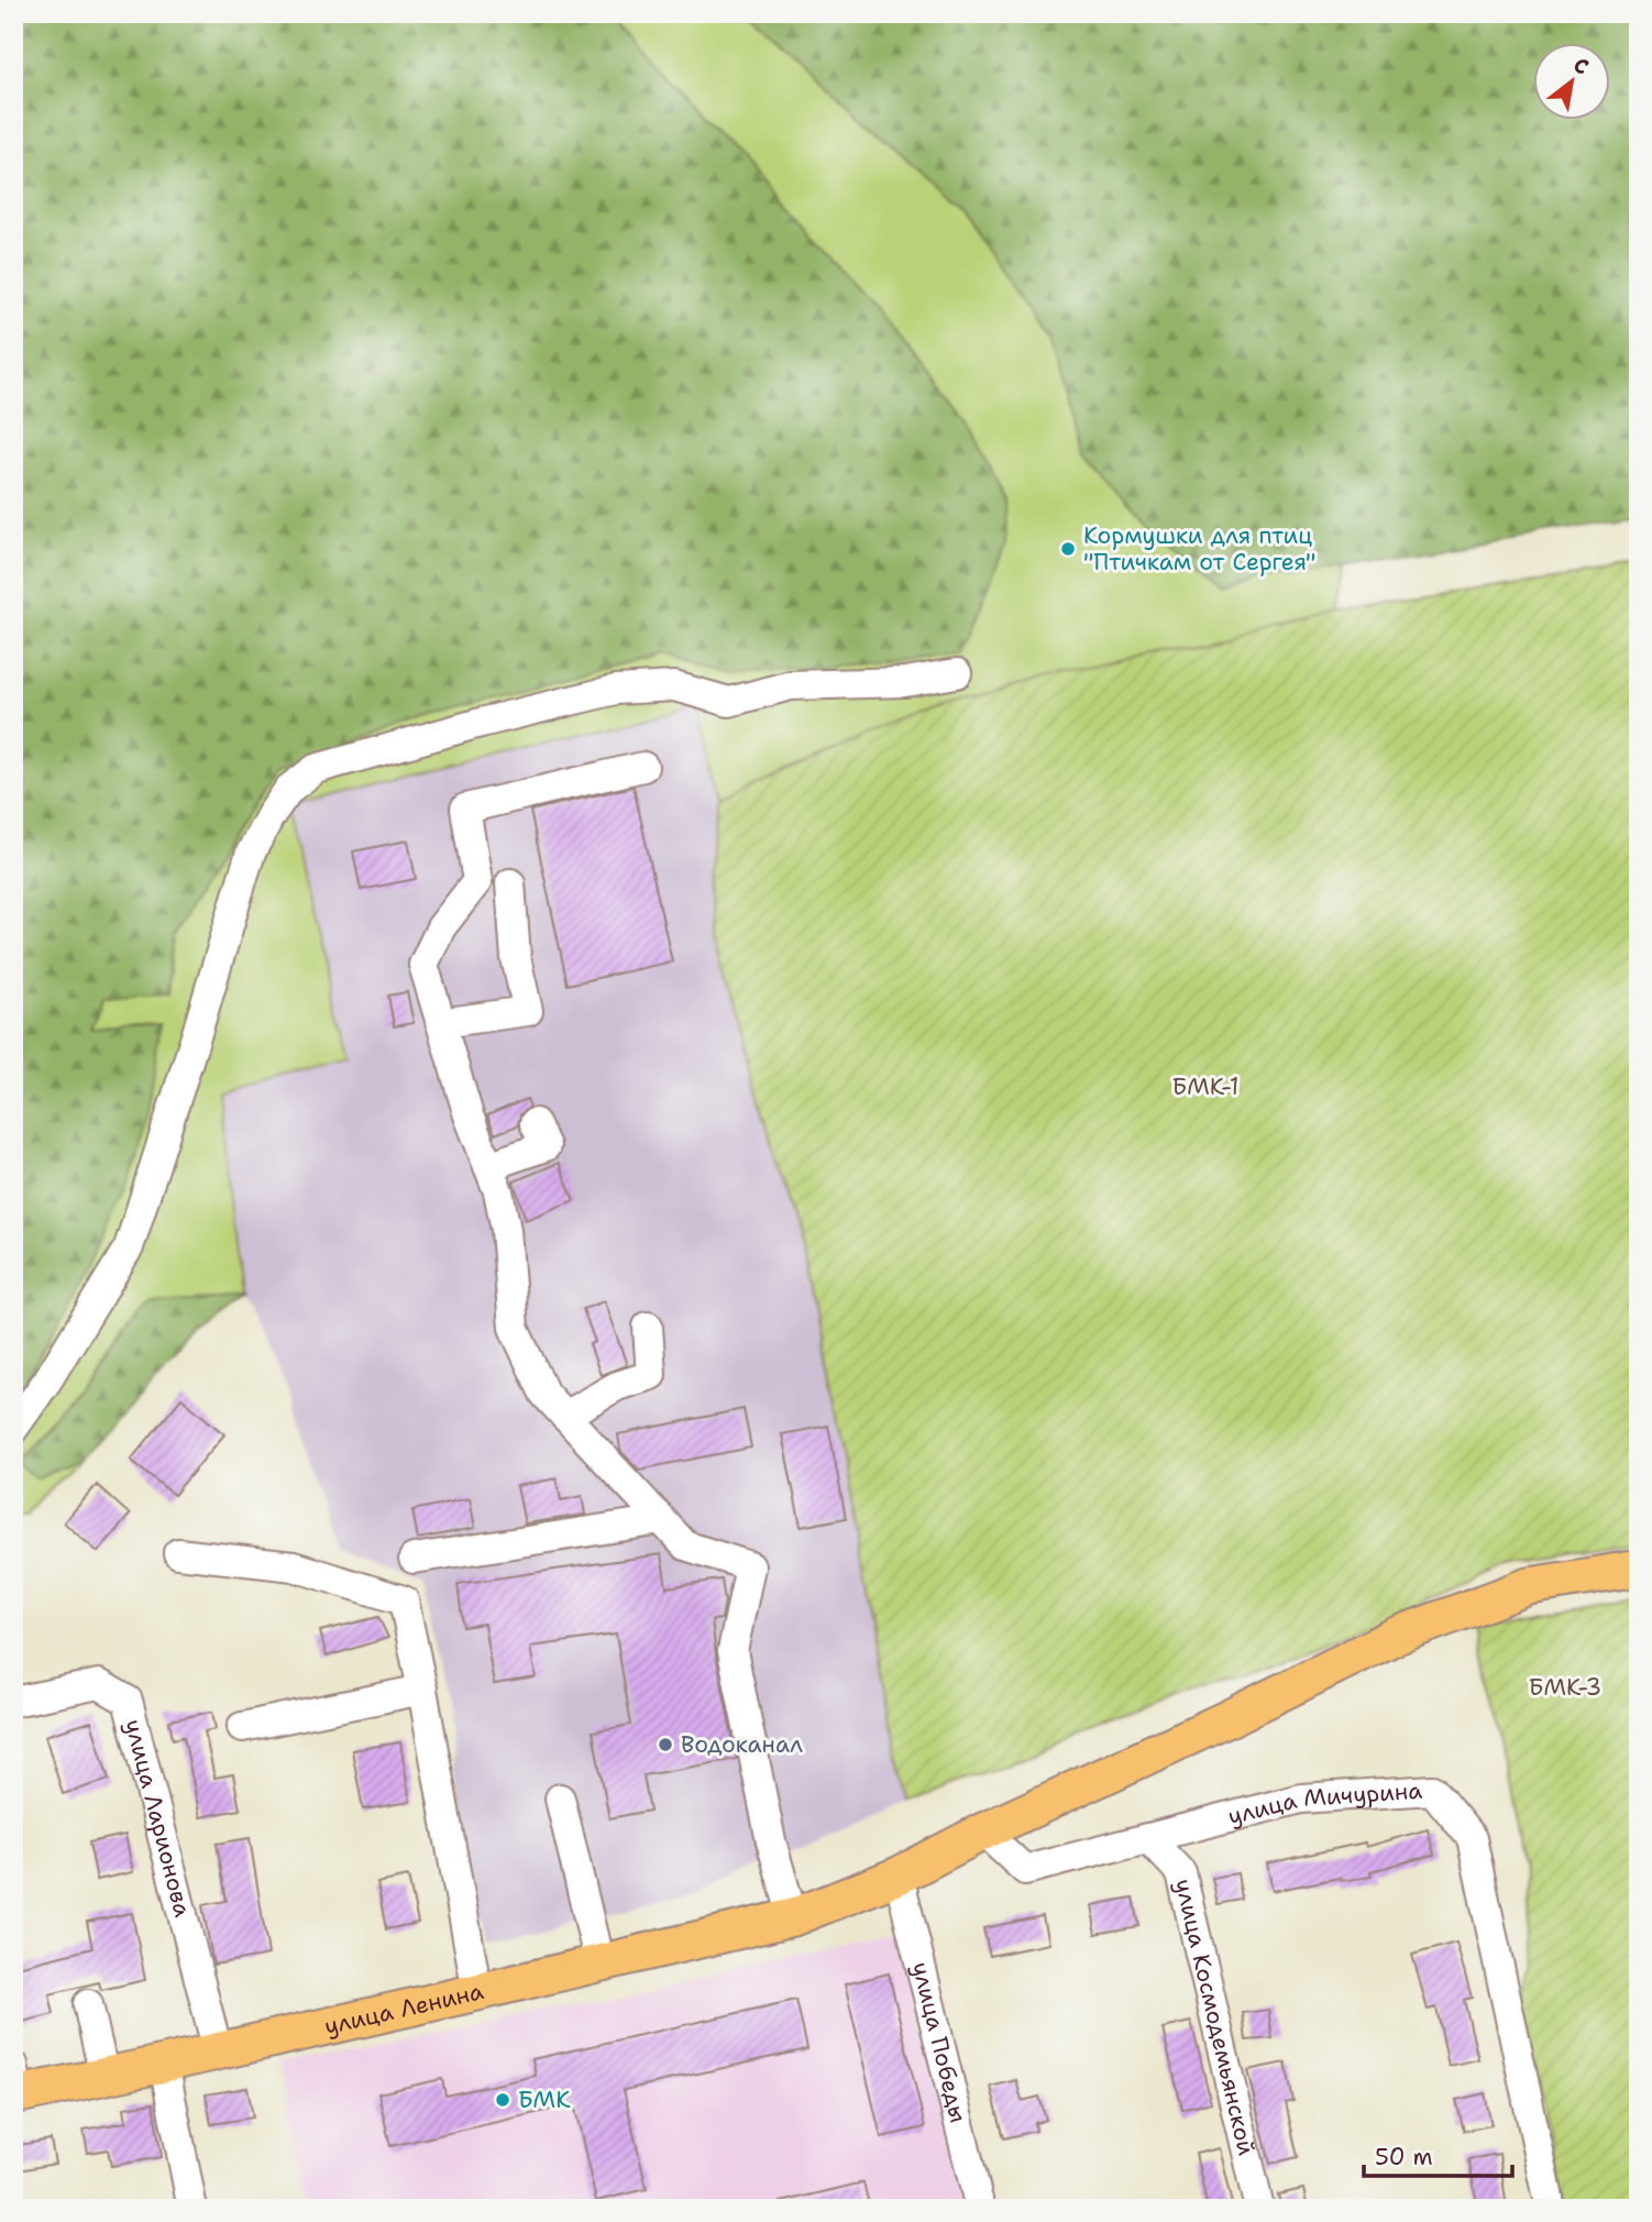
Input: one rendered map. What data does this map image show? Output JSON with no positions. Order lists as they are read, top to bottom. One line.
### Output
{"streets":{"main road":["улица Ленина"],"street":["улица Мичурина","улица Ларионова","улица Космодемьянской","улица Победы"]},"crossings":[["улица Мичурина","улица Ленина"],["улица Мичурина","улица Космодемьянской"],["улица Ларионова","улица Ленина"],["улица Ленина","улица Победы"]],"parks":["БМК-1","БМК-3"],"places":["Кормушки для птиц \"Птичкам от Сергея\"","Водоканал","БМК"],"scale_bar":"50 m","north":"top right"}
